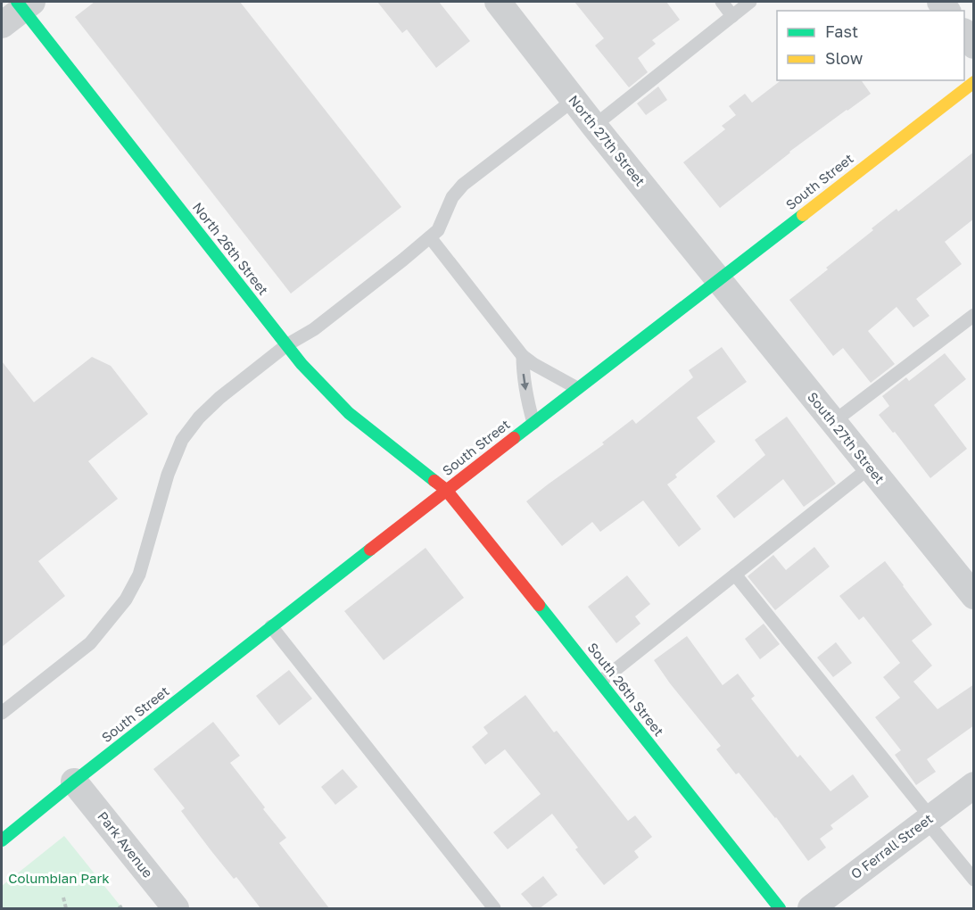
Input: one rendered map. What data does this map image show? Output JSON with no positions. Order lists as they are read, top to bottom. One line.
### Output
{"streets":{"main road":["South Street","North 26th Street","South 26th Street"],"street":["North 27th Street","South 27th Street","Park Avenue","O Ferrall Street"]},"crossings":[["North 27th Street","South Street"],["North 27th Street","South 27th Street"],["South Street","North 26th Street"],["South Street","South 27th Street"],["South Street","South 26th Street"],["South Street","Park Avenue"],["North 26th Street","South 26th Street"]],"parks":["Columbian Park"],"legend":["Fast","Slow"]}
